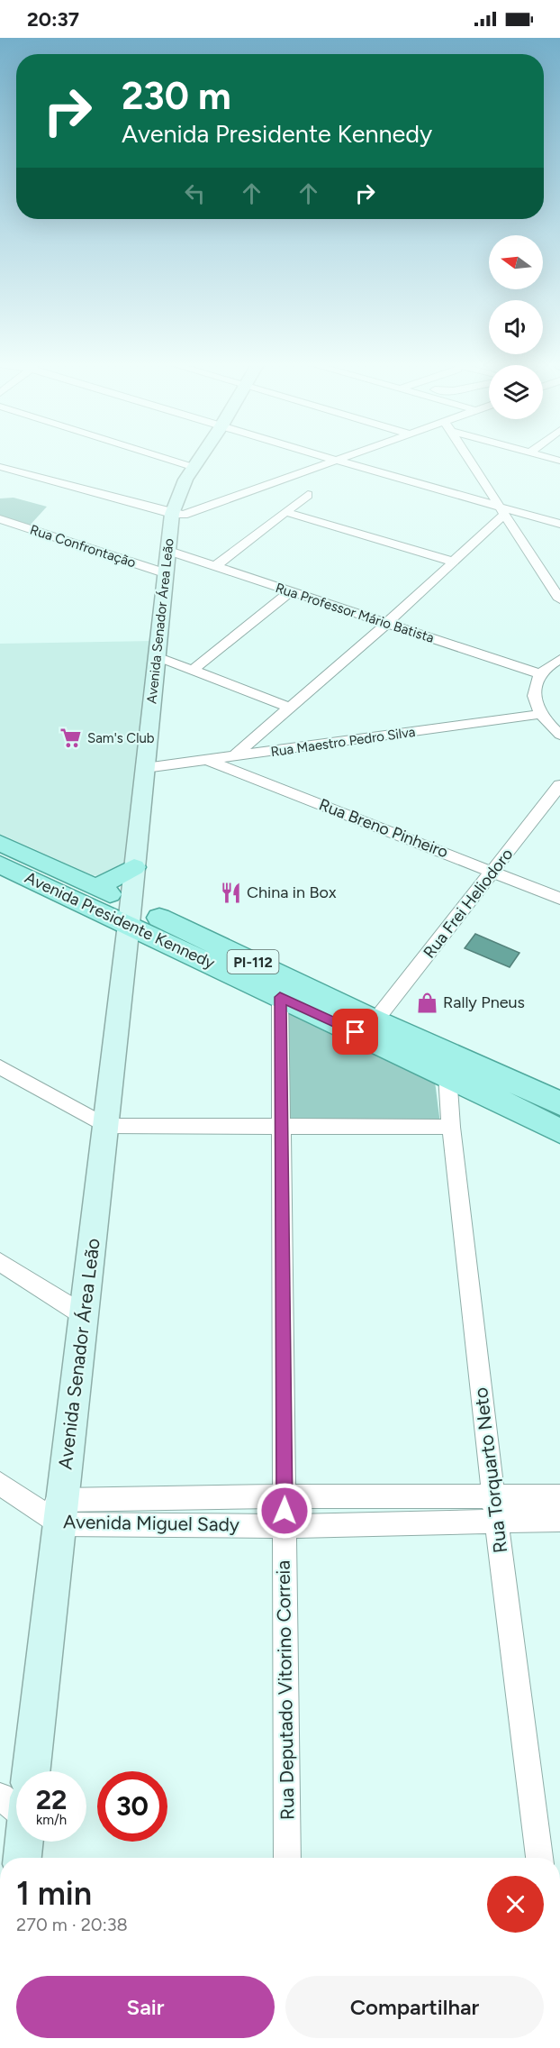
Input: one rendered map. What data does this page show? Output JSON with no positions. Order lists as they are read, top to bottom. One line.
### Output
{"streets":{"main road":["Avenida Presidente Kennedy","PI-112"],"street":["Rua Confrontação","Rua Professor Mário Batista","Avenida Senador Área Leão","Rua Maestro Pedro Silva","Rua Breno Pinheiro","Rua Frei Heliodoro","Rua Torquarto Neto","Avenida Miguel Sady","Rua Deputado Vitorino Correia"]},"crossings":[["Rua Confrontação","Avenida Senador Área Leão"],["Rua Professor Mário Batista","Avenida Senador Área Leão"],["Avenida Senador Área Leão","Rua Maestro Pedro Silva"],["Avenida Senador Área Leão","Avenida Presidente Kennedy"],["Avenida Senador Área Leão","Avenida Miguel Sady"],["Rua Maestro Pedro Silva","Rua Breno Pinheiro"],["Rua Breno Pinheiro","Rua Frei Heliodoro"],["Rua Frei Heliodoro","Avenida Presidente Kennedy"],["Avenida Presidente Kennedy","Rua Torquarto Neto"],["Avenida Presidente Kennedy","Rua Deputado Vitorino Correia"],["Rua Torquarto Neto","Avenida Miguel Sady"],["Avenida Miguel Sady","Rua Deputado Vitorino Correia"]],"places":{"supermarket":["Sam's Club"],"restaurant":["China in Box"],"shop":["Rally Pneus"]},"north":"left","page":{"status":"20:37","turn":["230 m","Avenida Presidente Kennedy"],"speed":"22 km/h","limit":"30","heading":["1 min","270 m · 20:38"],"buttons":["Sair","Compartilhar"]}}
